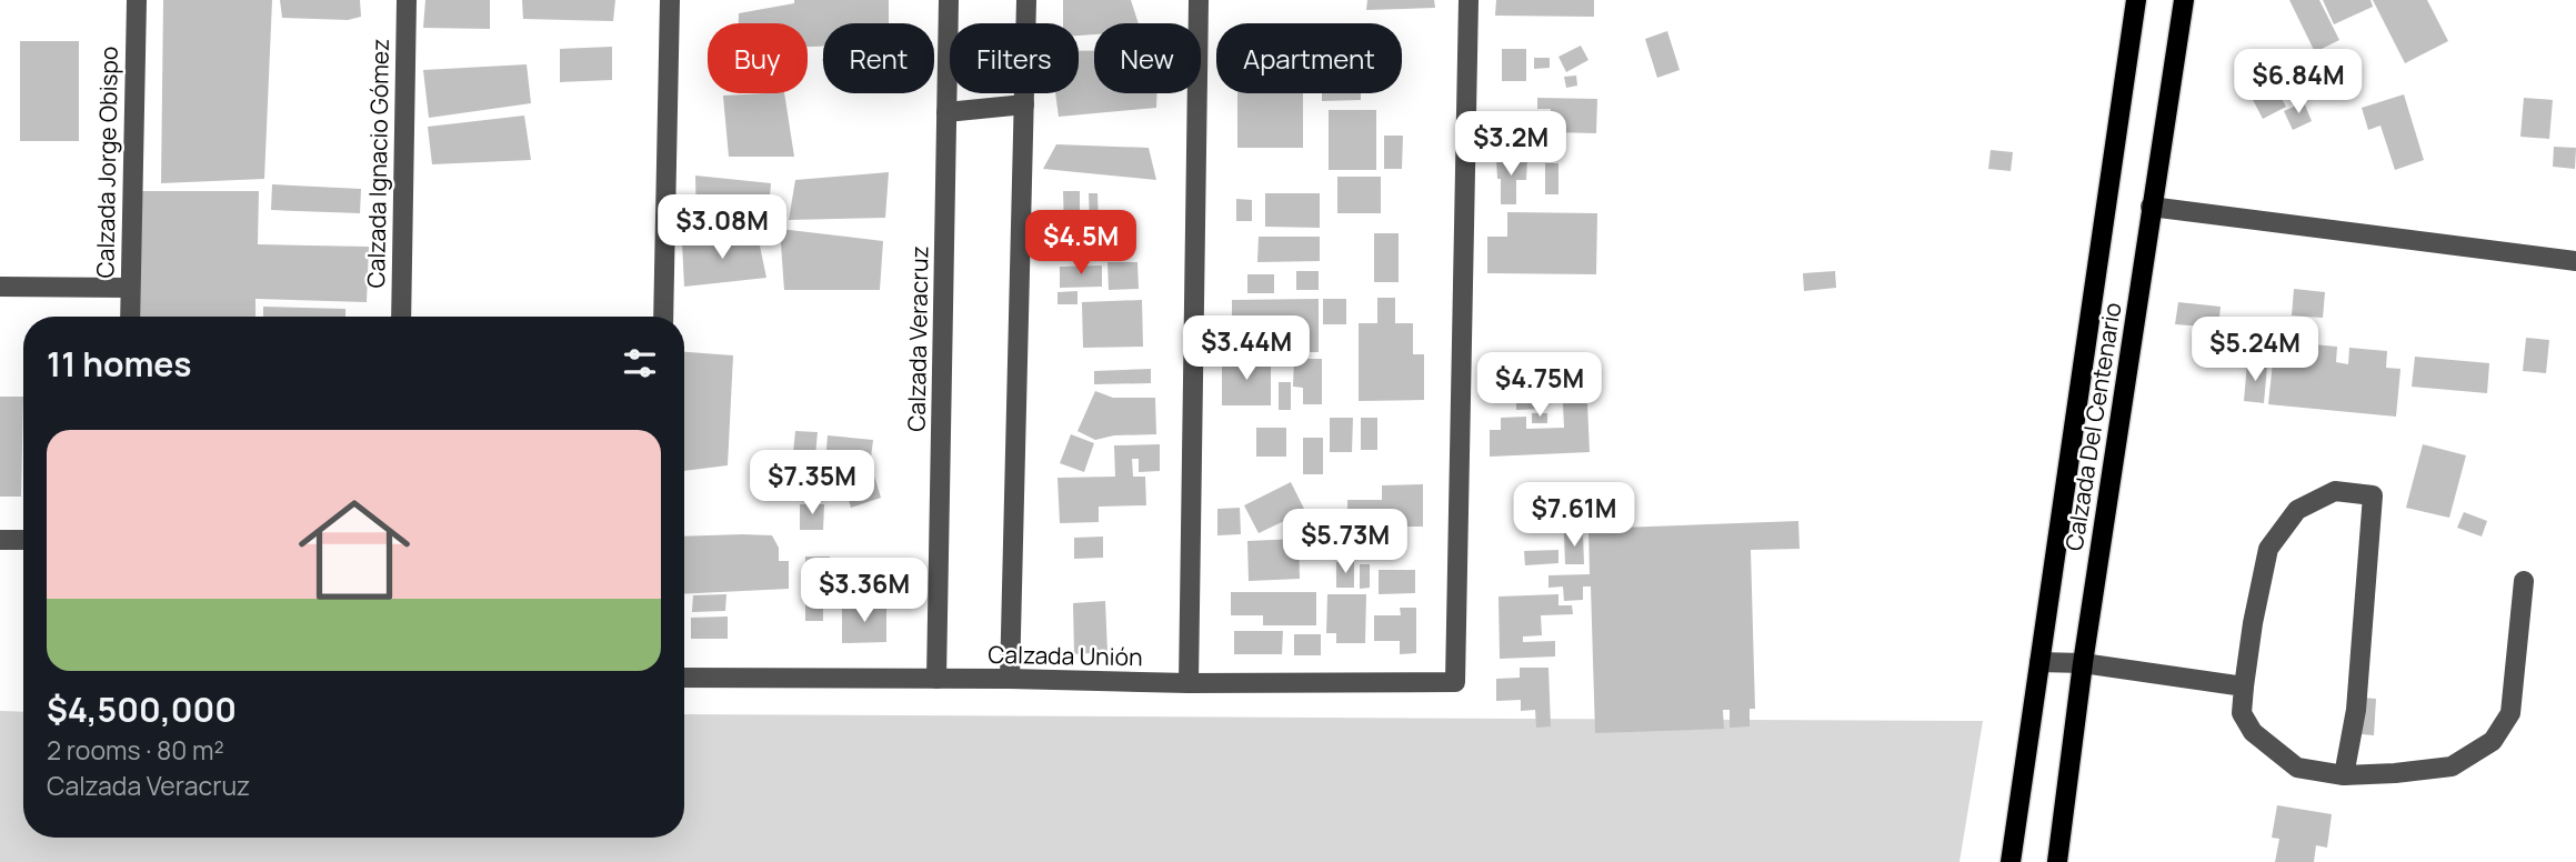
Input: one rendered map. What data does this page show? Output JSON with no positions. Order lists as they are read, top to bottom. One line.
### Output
{"streets":{"main road":["Calzada Del Centenario"],"street":["Calzada Jorge Obispo","Calzada Ignacio Gómez","Calzada Veracruz","Calzada Unión"]},"crossings":[["Calzada Veracruz","Calzada Unión"]],"page":{"chip":["Buy","Rent","Filters","New","Apartment"],"price":["$6.84M","$3.2M","$3.08M","$4.5M","$3.44M","$5.24M","$4.75M","$7.35M","$7.61M","$5.73M","$3.36M"],"heading":"11 homes","list":[{"name":"$4,500,000","note":"2 rooms · 80 m² · Calzada Veracruz"}]}}
